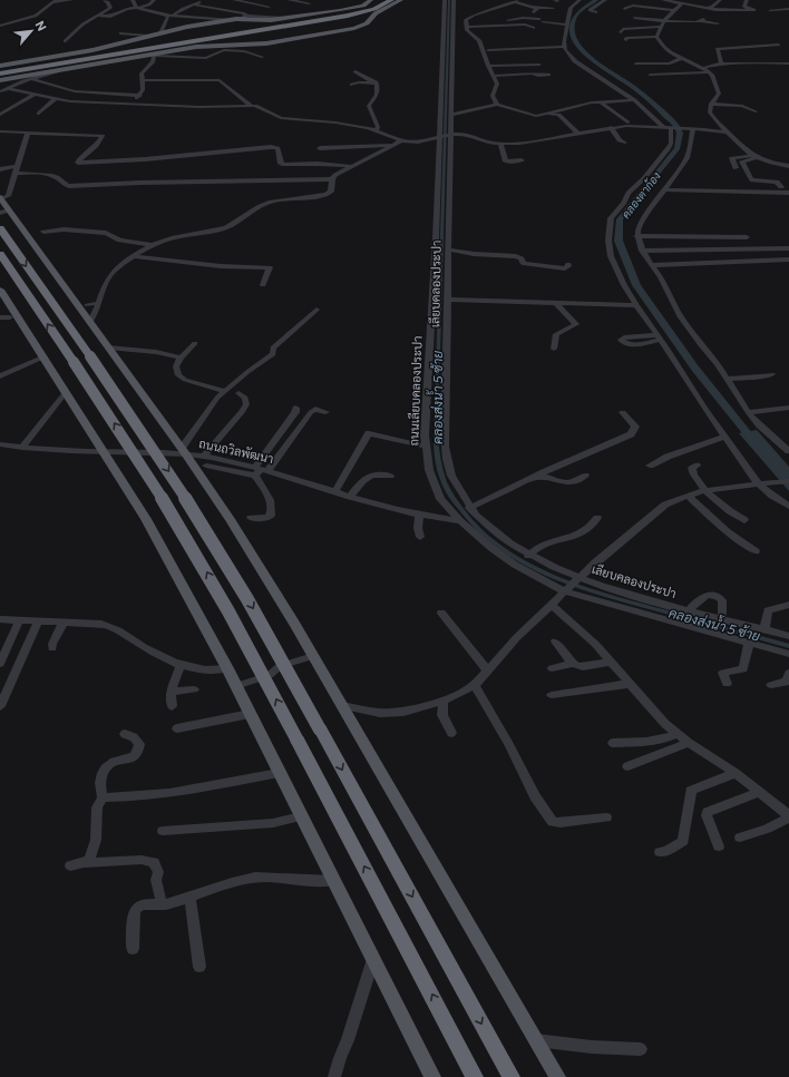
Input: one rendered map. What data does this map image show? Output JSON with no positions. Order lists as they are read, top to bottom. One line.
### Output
{"streets":{"street":["เลียบคลองประปา","ถนนเลียบคลองประปา","ถนนถวิลพัฒนา"]},"crossings":[["เลียบคลองประปา","ถนนเลียบคลองประปา"],["ถนนเลียบคลองประปา","ถนนถวิลพัฒนา"]],"water":["คลองตาก้อง","คลองส่งน้ำ 5 ซ้าย"],"north":"top right"}
